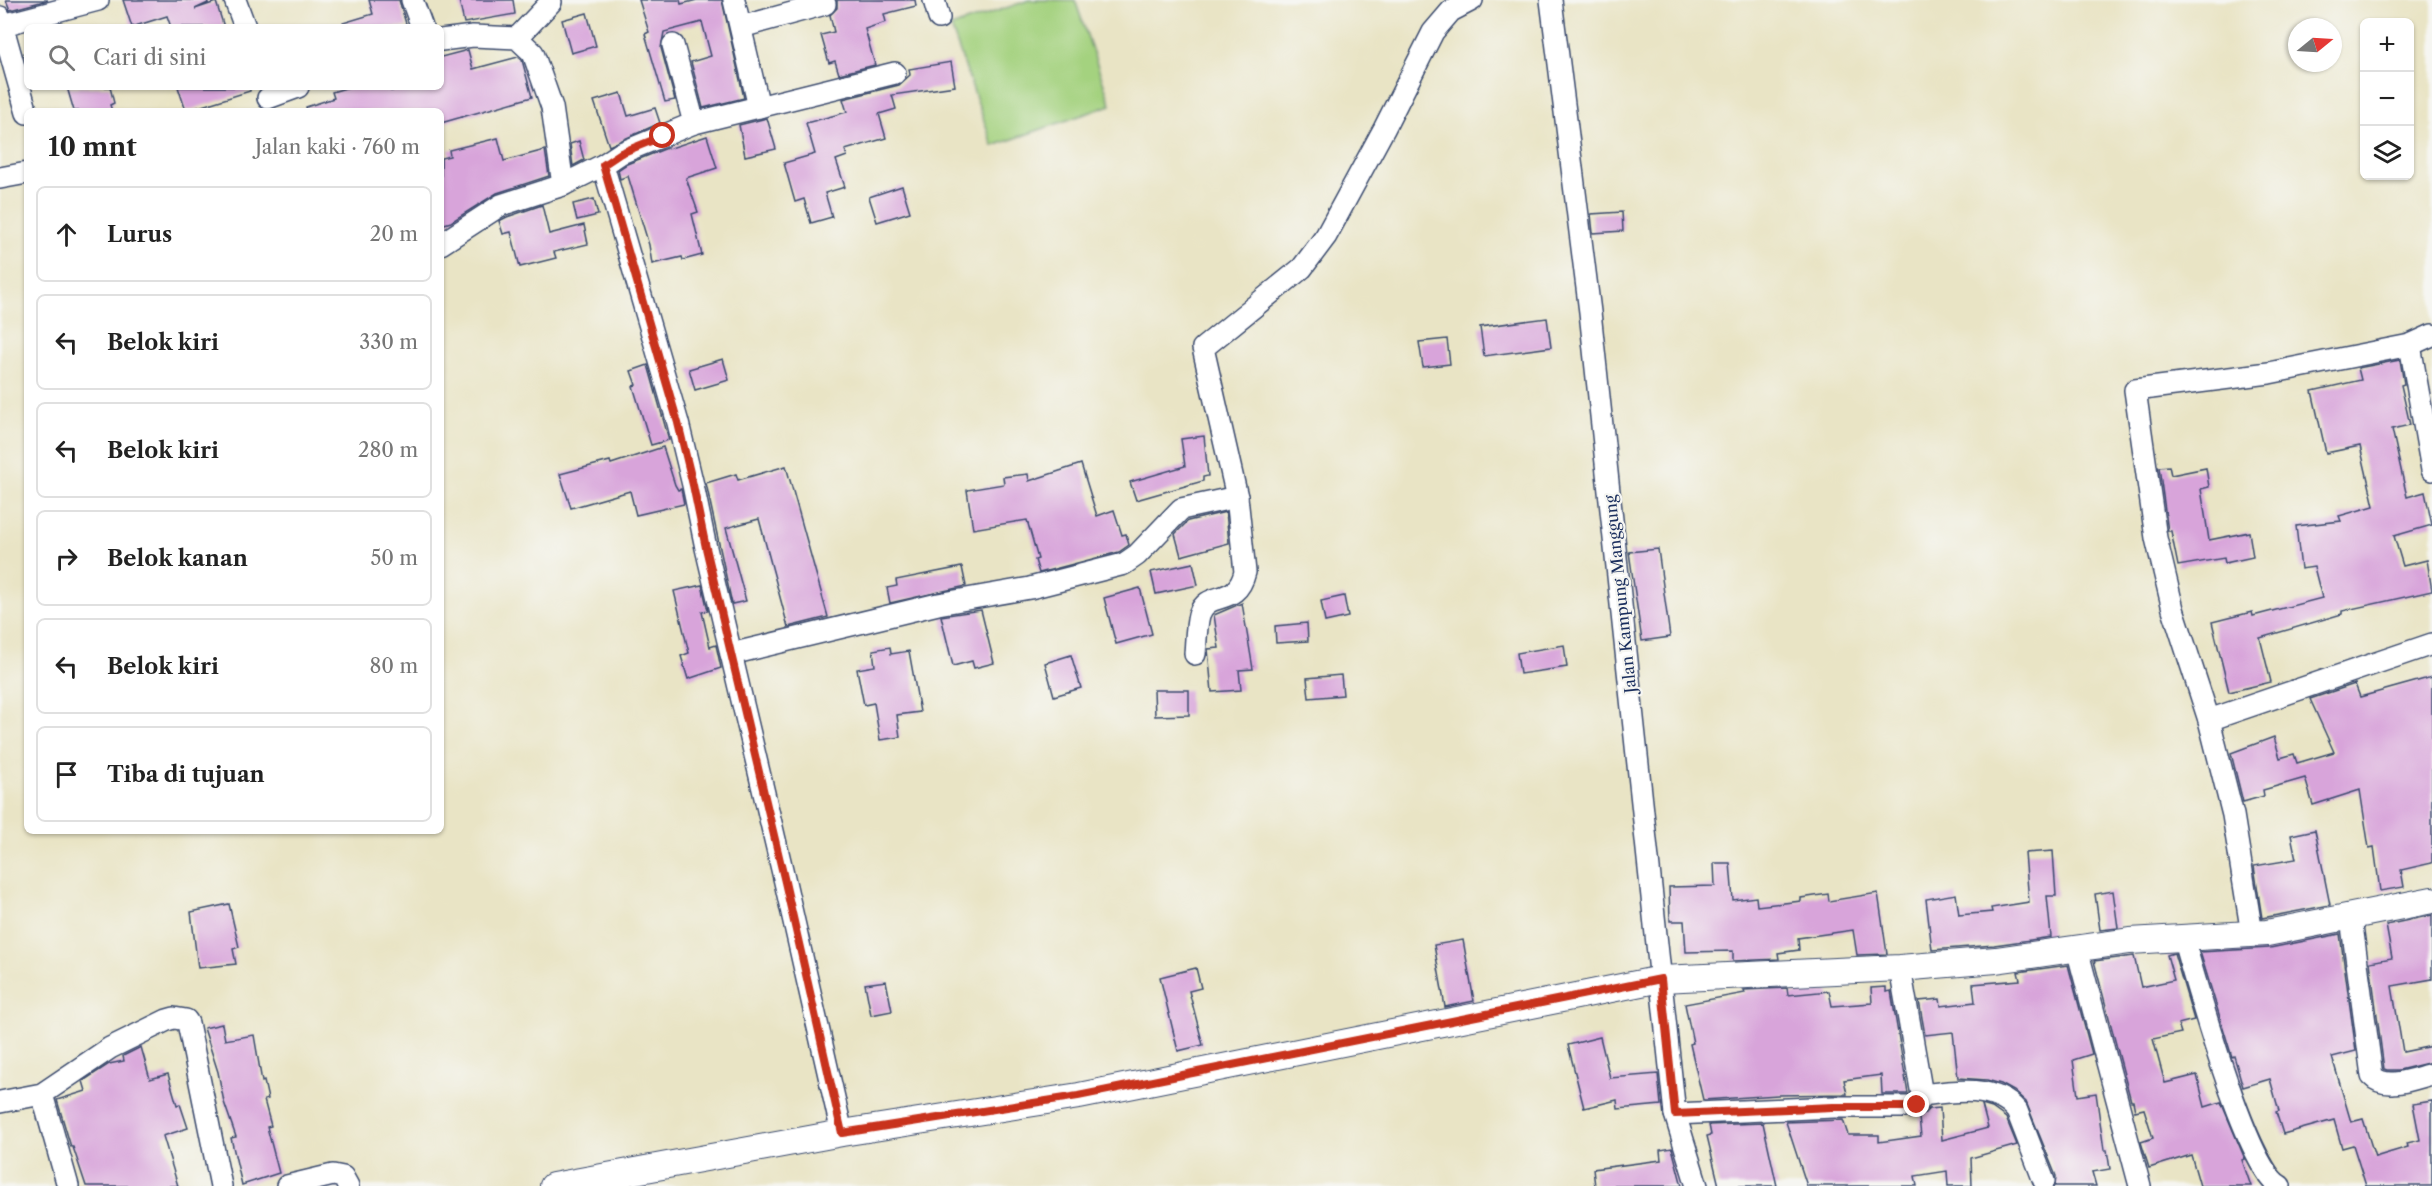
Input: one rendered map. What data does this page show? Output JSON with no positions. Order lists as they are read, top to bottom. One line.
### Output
{"streets":{"street":["Jalan Kampung Manggung"]},"north":"right","page":{"map_buttons":["+","−"],"search":"Cari di sini","heading":["10 mnt","Jalan kaki · 760 m"],"list":[["Lurus","20 m"],["Belok kiri","330 m"],["Belok kiri","280 m"],["Belok kanan","50 m"],["Belok kiri","80 m"],"Tiba di tujuan"]}}
